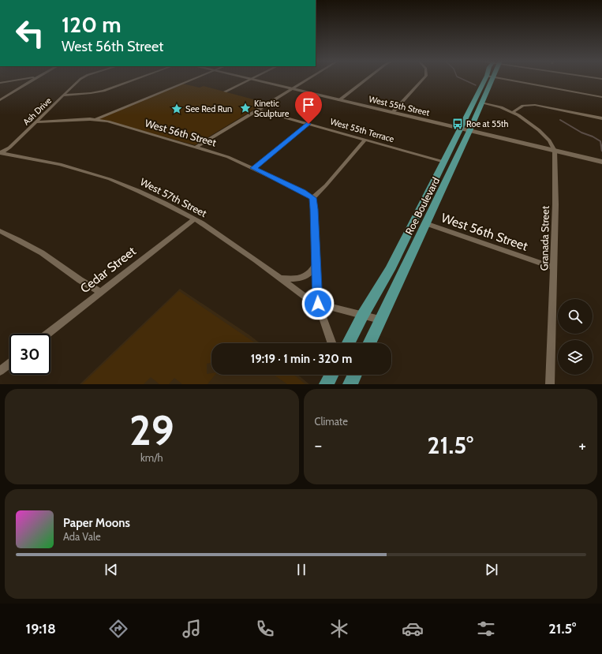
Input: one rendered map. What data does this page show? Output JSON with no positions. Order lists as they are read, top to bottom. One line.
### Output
{"streets":{"main road":["Roe Boulevard"],"street":["West 55th Street","Ash Drive","West 55th Terrace","West 56th Street","West 57th Street","Granada Street","Cedar Street"]},"crossings":[["West 55th Street","Roe Boulevard"],["West 55th Street","Granada Street"],["Ash Drive","West 56th Street"],["Ash Drive","West 57th Street"],["West 55th Terrace","Roe Boulevard"],["West 56th Street","Roe Boulevard"],["West 56th Street","Granada Street"],["West 57th Street","Roe Boulevard"],["West 57th Street","Cedar Street"]],"places":{"place":["Kinetic Sculpture","See Red Run"],"bus stop":["Roe at 55th"]},"page":{"turn":["120 m","West 56th Street"],"limit":"30","trip":"19:19 · 1 min · 320 m","tile":[["29","km/h"],"Climate"],"heat":["−","21.5°","+"],"song":["Paper Moons","Ada Vale"],"tabs":["19:18","21.5°"]}}
